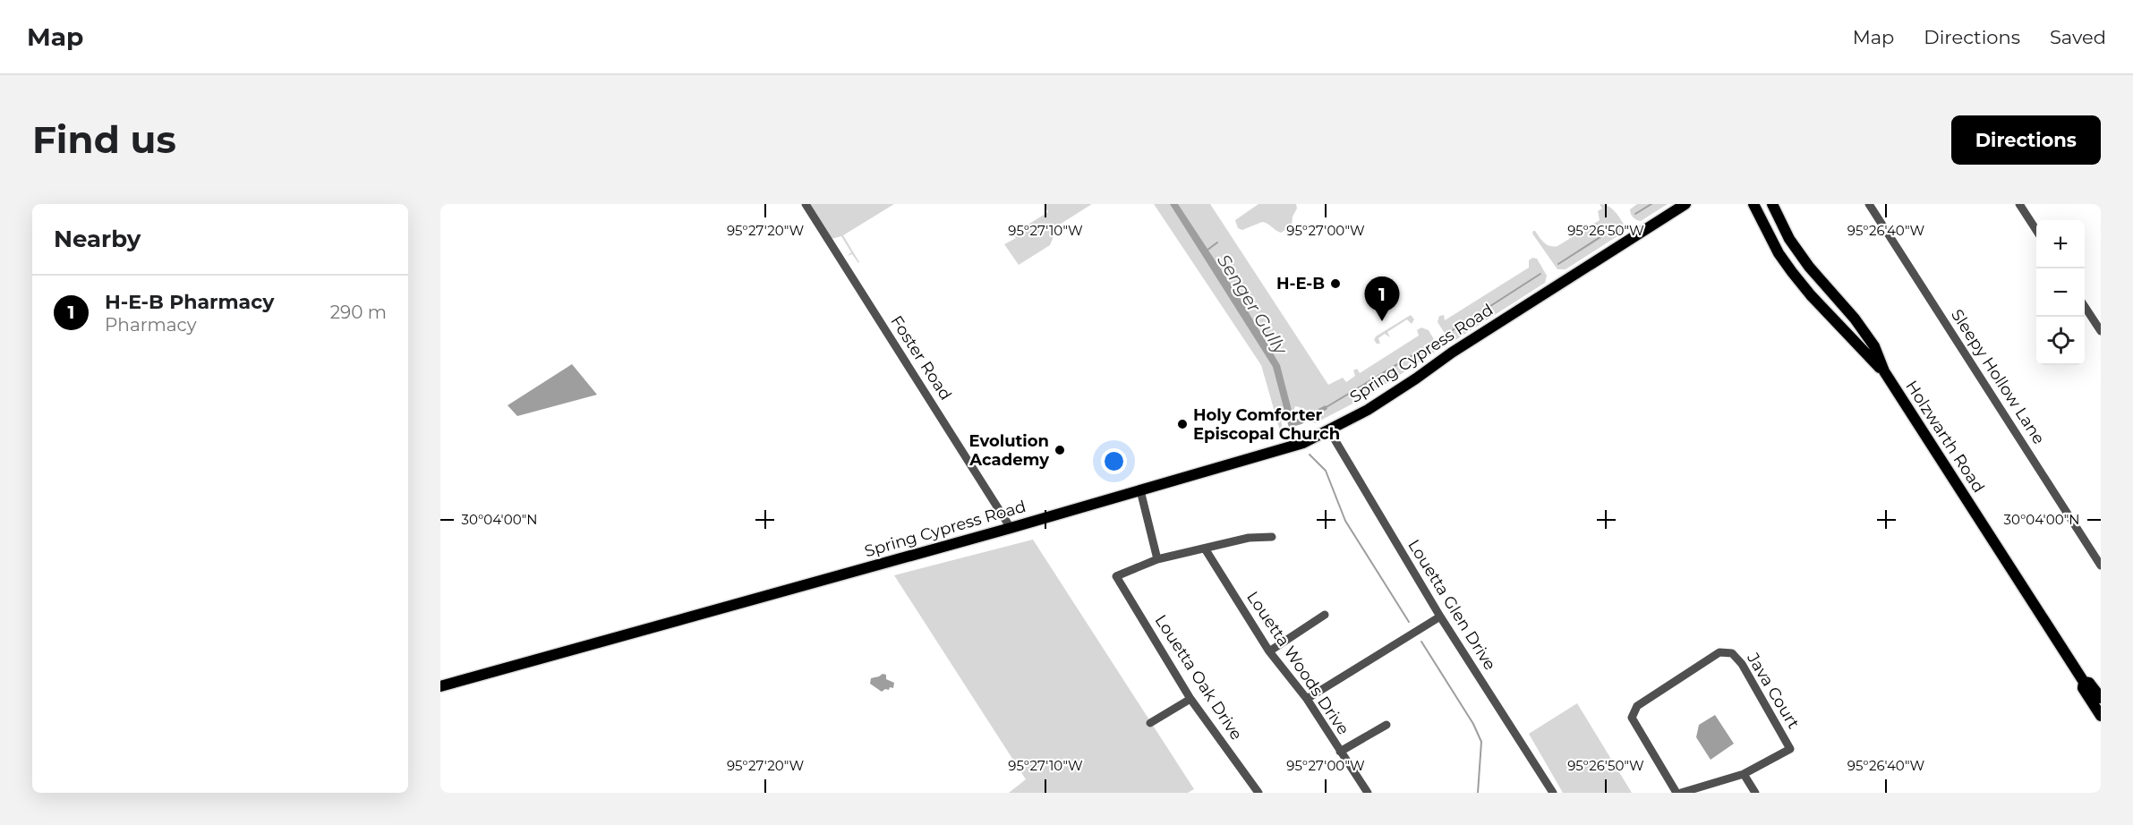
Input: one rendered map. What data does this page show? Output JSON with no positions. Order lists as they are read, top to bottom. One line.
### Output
{"streets":{"main road":["Spring Cypress Road","Holzwarth Road"],"street":["Foster Road","Sleepy Hollow Lane","Louetta Glen Drive","Louetta Woods Drive","Louetta Oak Drive","Java Court"]},"crossings":[["Spring Cypress Road","Foster Road"],["Spring Cypress Road","Louetta Glen Drive"]],"water":["Senger Gully"],"places":["H-E-B","Holy Comforter Episcopal Church","Evolution Academy"],"page":{"header":"Map","nav":["Map","Directions","Saved"],"buttons":"Directions","title":"Find us","heading":"Nearby","map_buttons":["+","−"],"list":[{"mark":"1","name":"H-E-B Pharmacy","note":"Pharmacy","value":"290 m"}],"pins":"1"},"coordinates":["95°27'20\"W","95°27'10\"W","95°27'00\"W","95°26'50\"W","95°26'40\"W","30°04'00\"N"]}
